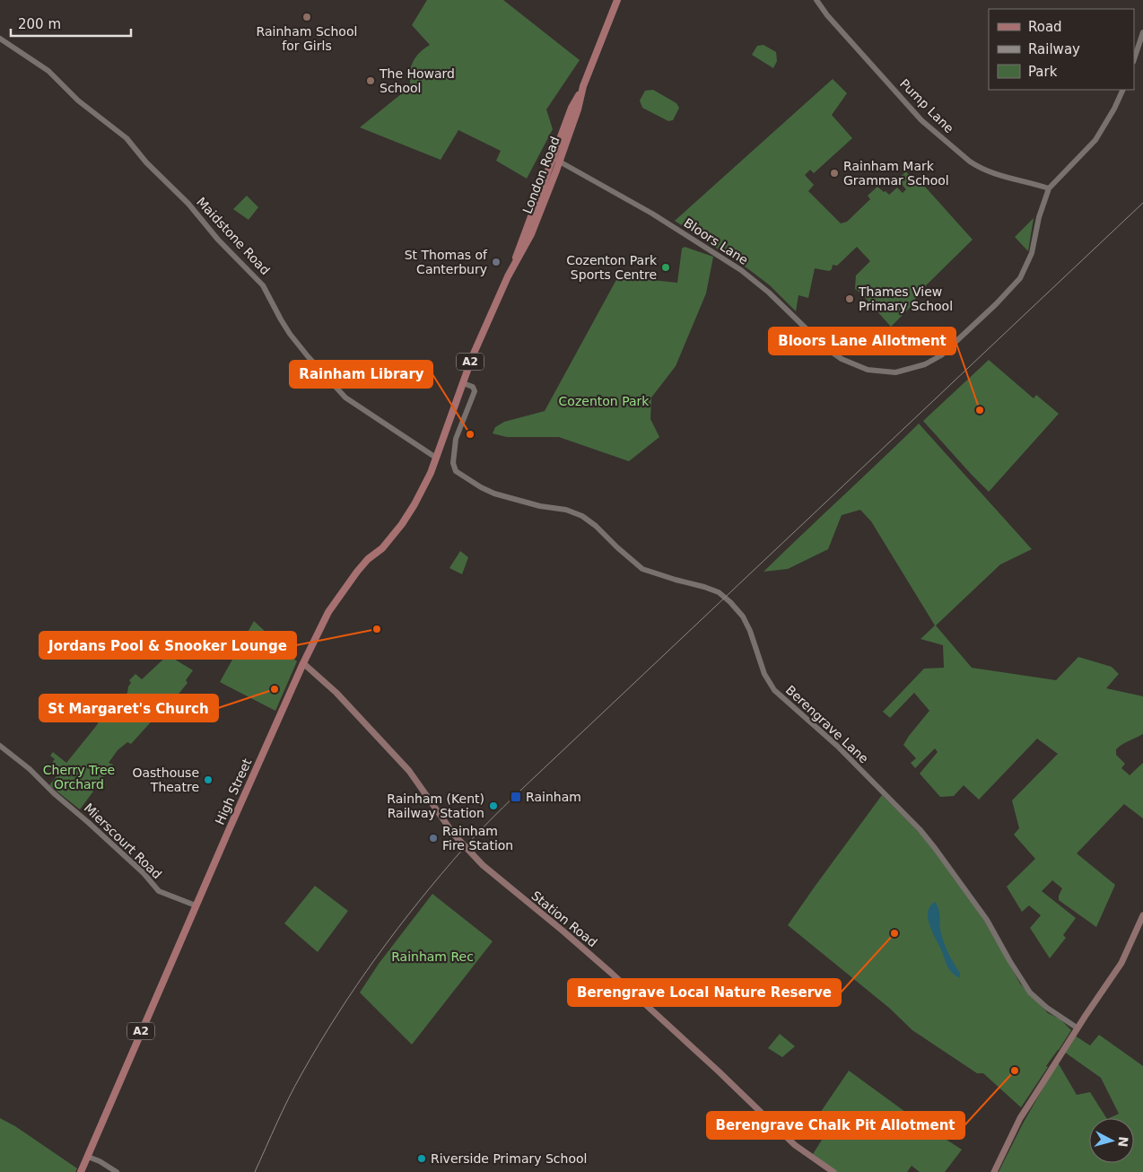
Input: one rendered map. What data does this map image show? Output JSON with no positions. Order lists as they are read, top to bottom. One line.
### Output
{"streets":{"main road":["London Road","A2","High Street","Station Road"],"street":["Pump Lane","Maidstone Road","Bloors Lane","Berengrave Lane","Mierscourt Road"]},"crossings":[["Pump Lane","Bloors Lane"],["London Road","Maidstone Road"],["London Road","Bloors Lane"],["London Road","Berengrave Lane"],["London Road","High Street"],["Maidstone Road","High Street"],["A2","High Street"],["High Street","Mierscourt Road"],["High Street","Station Road"]],"parks":["Cozenton Park","Cherry Tree Orchard","Rainham Rec"],"places":{"other":["Rainham School for Girls","The Howard School","Rainham Mark Grammar School","St Thomas of Canterbury","Cozenton Park Sports Centre","Thames View Primary School","Bloors Lane Allotment","Rainham Library","Jordans Pool & Snooker Lounge","St Margaret's Church","Oasthouse Theatre","Rainham (Kent) Railway Station","Rainham Fire Station","Berengrave Local Nature Reserve","Berengrave Chalk Pit Allotment","Riverside Primary School"],"transit":["Rainham"]},"legend":["Road","Railway","Park"],"scale_bar":"200 m","north":"right"}
